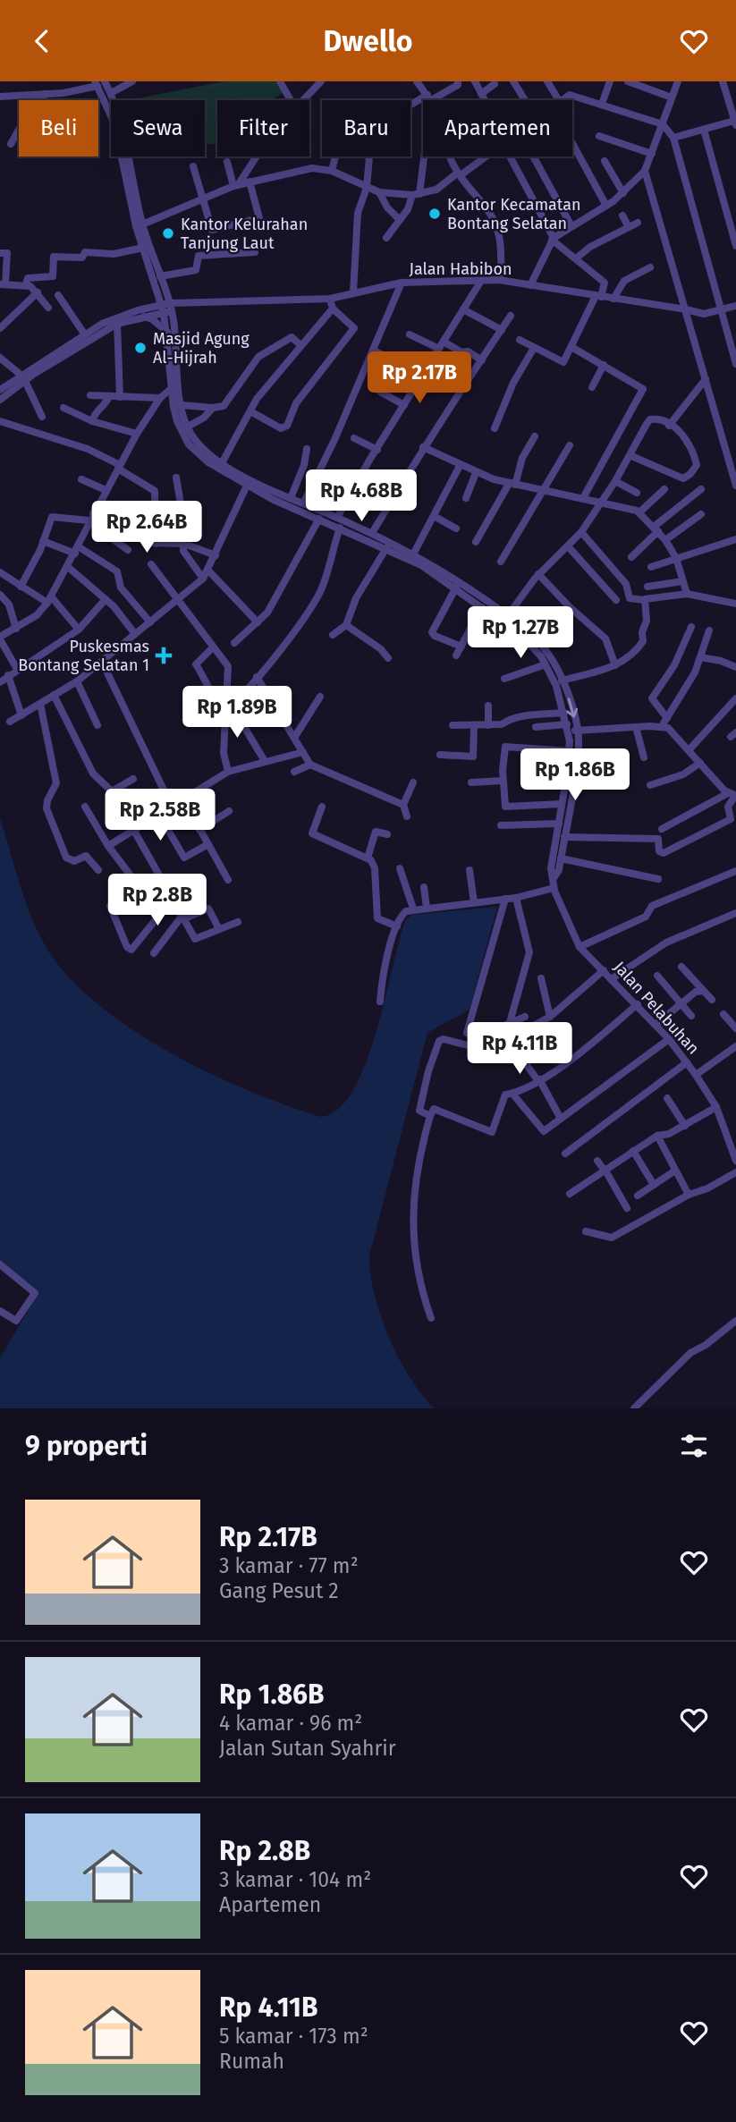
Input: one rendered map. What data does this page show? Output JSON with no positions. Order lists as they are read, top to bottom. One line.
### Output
{"streets":{"street":["Jalan Habibon","Jalan Pelabuhan"]},"places":{"other":["Kantor Kecamatan Bontang Selatan","Kantor Kelurahan Tanjung Laut","Masjid Agung Al-Hijrah"],"health":["Puskesmas Bontang Selatan 1"]},"page":{"header":"Dwello","chip":["Beli","Sewa","Filter","Baru","Apartemen"],"price":["Rp 2.17B","Rp 4.68B","Rp 2.64B","Rp 1.27B","Rp 1.89B","Rp 1.86B","Rp 2.58B","Rp 2.8B","Rp 4.11B"],"heading":"9 properti","list":[{"name":"Rp 2.17B","note":"3 kamar · 77 m² · Gang Pesut 2"},{"name":"Rp 1.86B","note":"4 kamar · 96 m² · Jalan Sutan Syahrir"},{"name":"Rp 2.8B","note":"3 kamar · 104 m² · Apartemen"},{"name":"Rp 4.11B","note":"5 kamar · 173 m² · Rumah"}]}}
